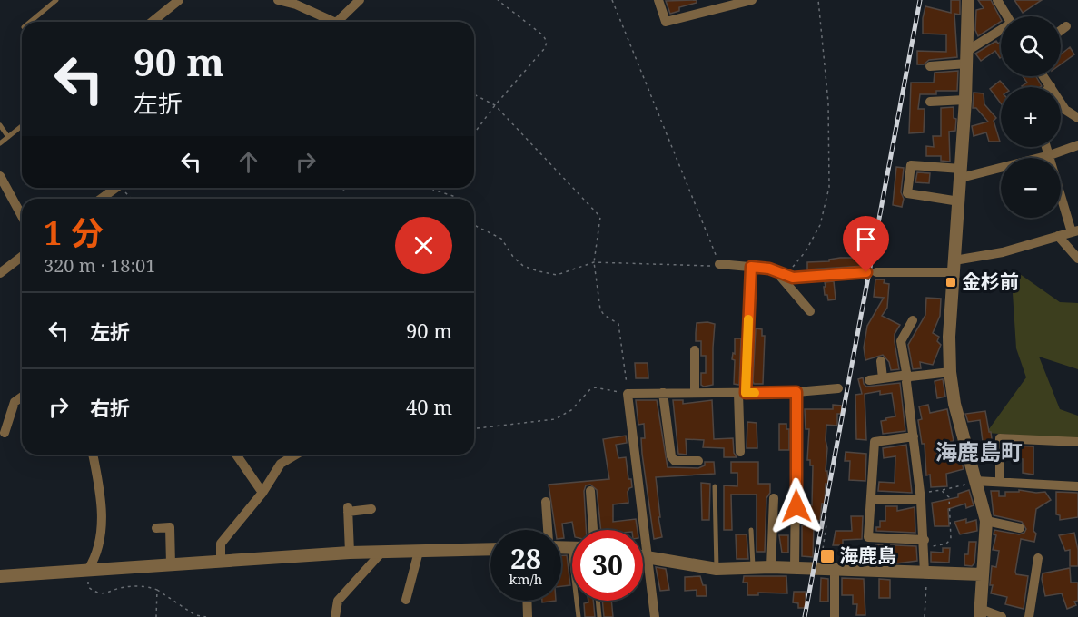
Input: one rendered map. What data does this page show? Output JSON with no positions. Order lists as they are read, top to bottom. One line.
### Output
{"districts":["海鹿島町"],"places":{"transit":["金杉前","海鹿島"]},"page":{"map_buttons":["+","−"],"turn":["90 m","左折"],"heading":["1 分","320 m · 18:01"],"list":[{"name":"左折","value":"90 m"},{"name":"右折","value":"40 m"}],"speed":"28 km/h","limit":"30"}}
